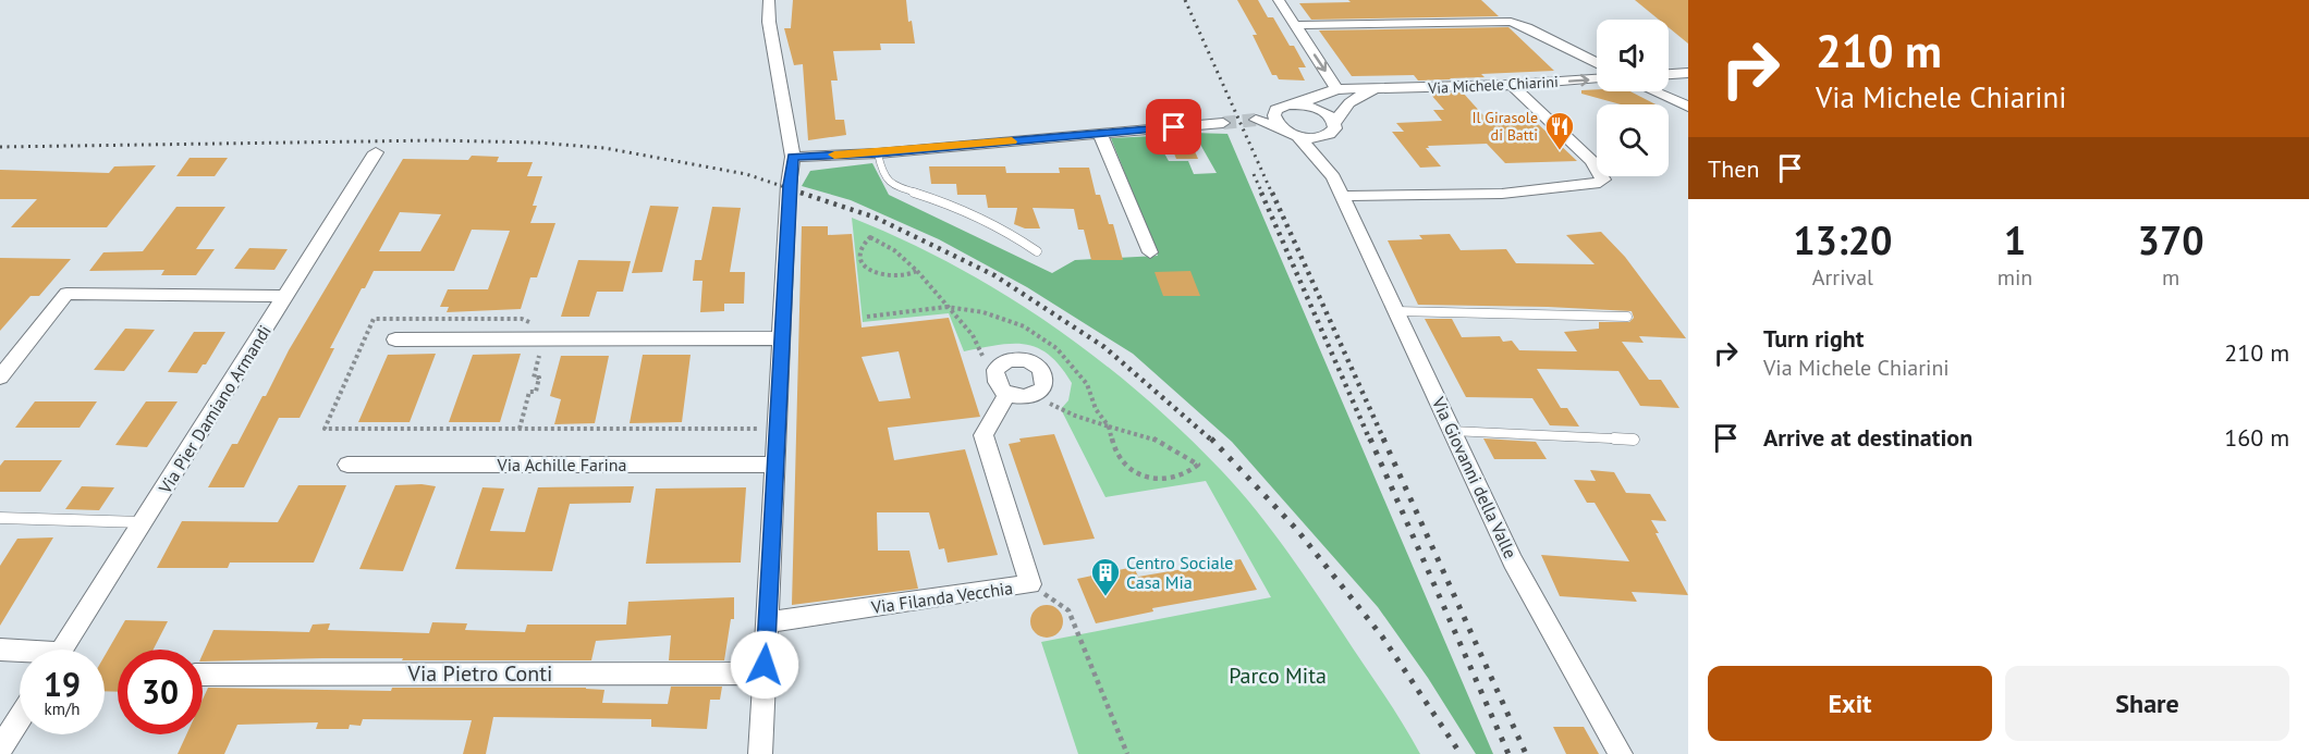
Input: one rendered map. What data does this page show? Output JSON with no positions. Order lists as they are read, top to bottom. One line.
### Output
{"streets":{"street":["Via Michele Chiarini","Via Pier Damiano Armandi","Via Achille Farina","Via Giovanni della Valle","Via Filanda Vecchia","Via Pietro Conti"]},"crossings":[["Via Michele Chiarini","Via Giovanni della Valle"]],"parks":["Parco Mita"],"places":{"restaurant":["Il Girasole di Batti"],"building":["Centro Sociale Casa Mia"]},"page":{"turn":["210 m","Via Michele Chiarini"],"then":"Then","eta":["13:20","Arrival","1","min","370","m"],"list":[{"name":"Turn right","note":"Via Michele Chiarini","value":"210 m"},{"name":"Arrive at destination","value":"160 m"}],"speed":"19 km/h","limit":"30","buttons":["Exit","Share"]}}
